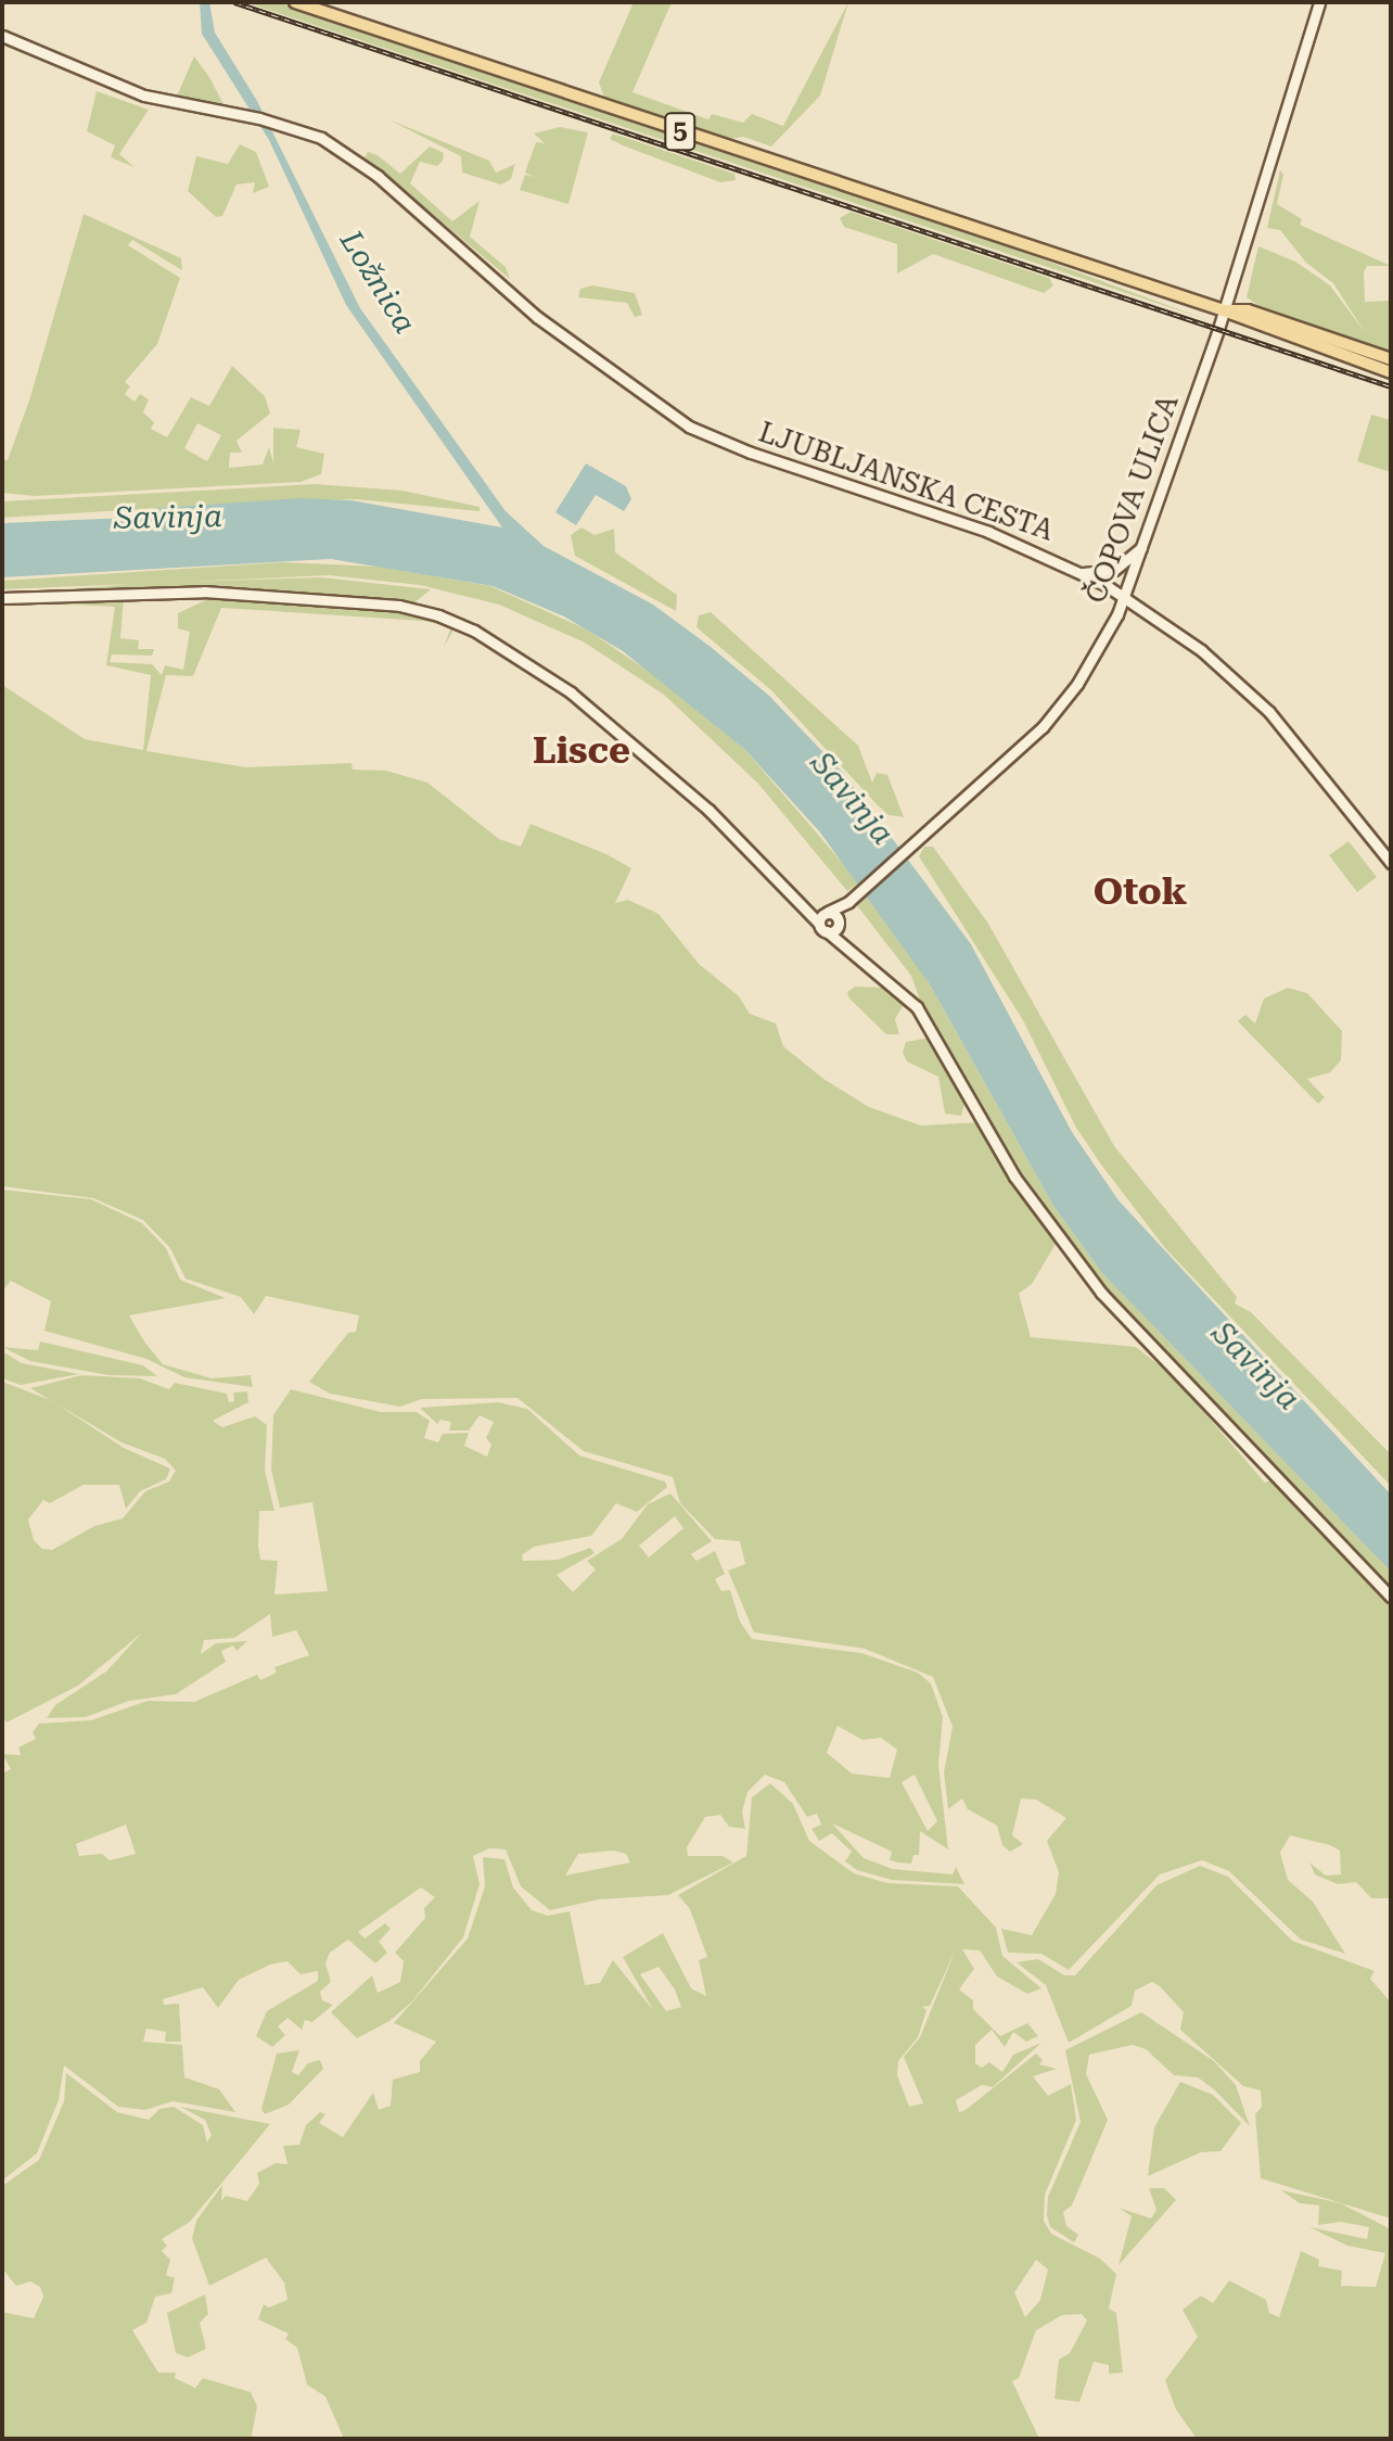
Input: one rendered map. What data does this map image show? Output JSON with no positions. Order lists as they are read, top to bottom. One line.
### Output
{"streets":{"main road":["5"],"street":["LJUBLJANSKA CESTA","ČOPOVA ULICA"]},"crossings":[["5","ČOPOVA ULICA"],["LJUBLJANSKA CESTA","ČOPOVA ULICA"]],"districts":["Lisce","Otok"],"water":["Ložnica","Savinja"]}
